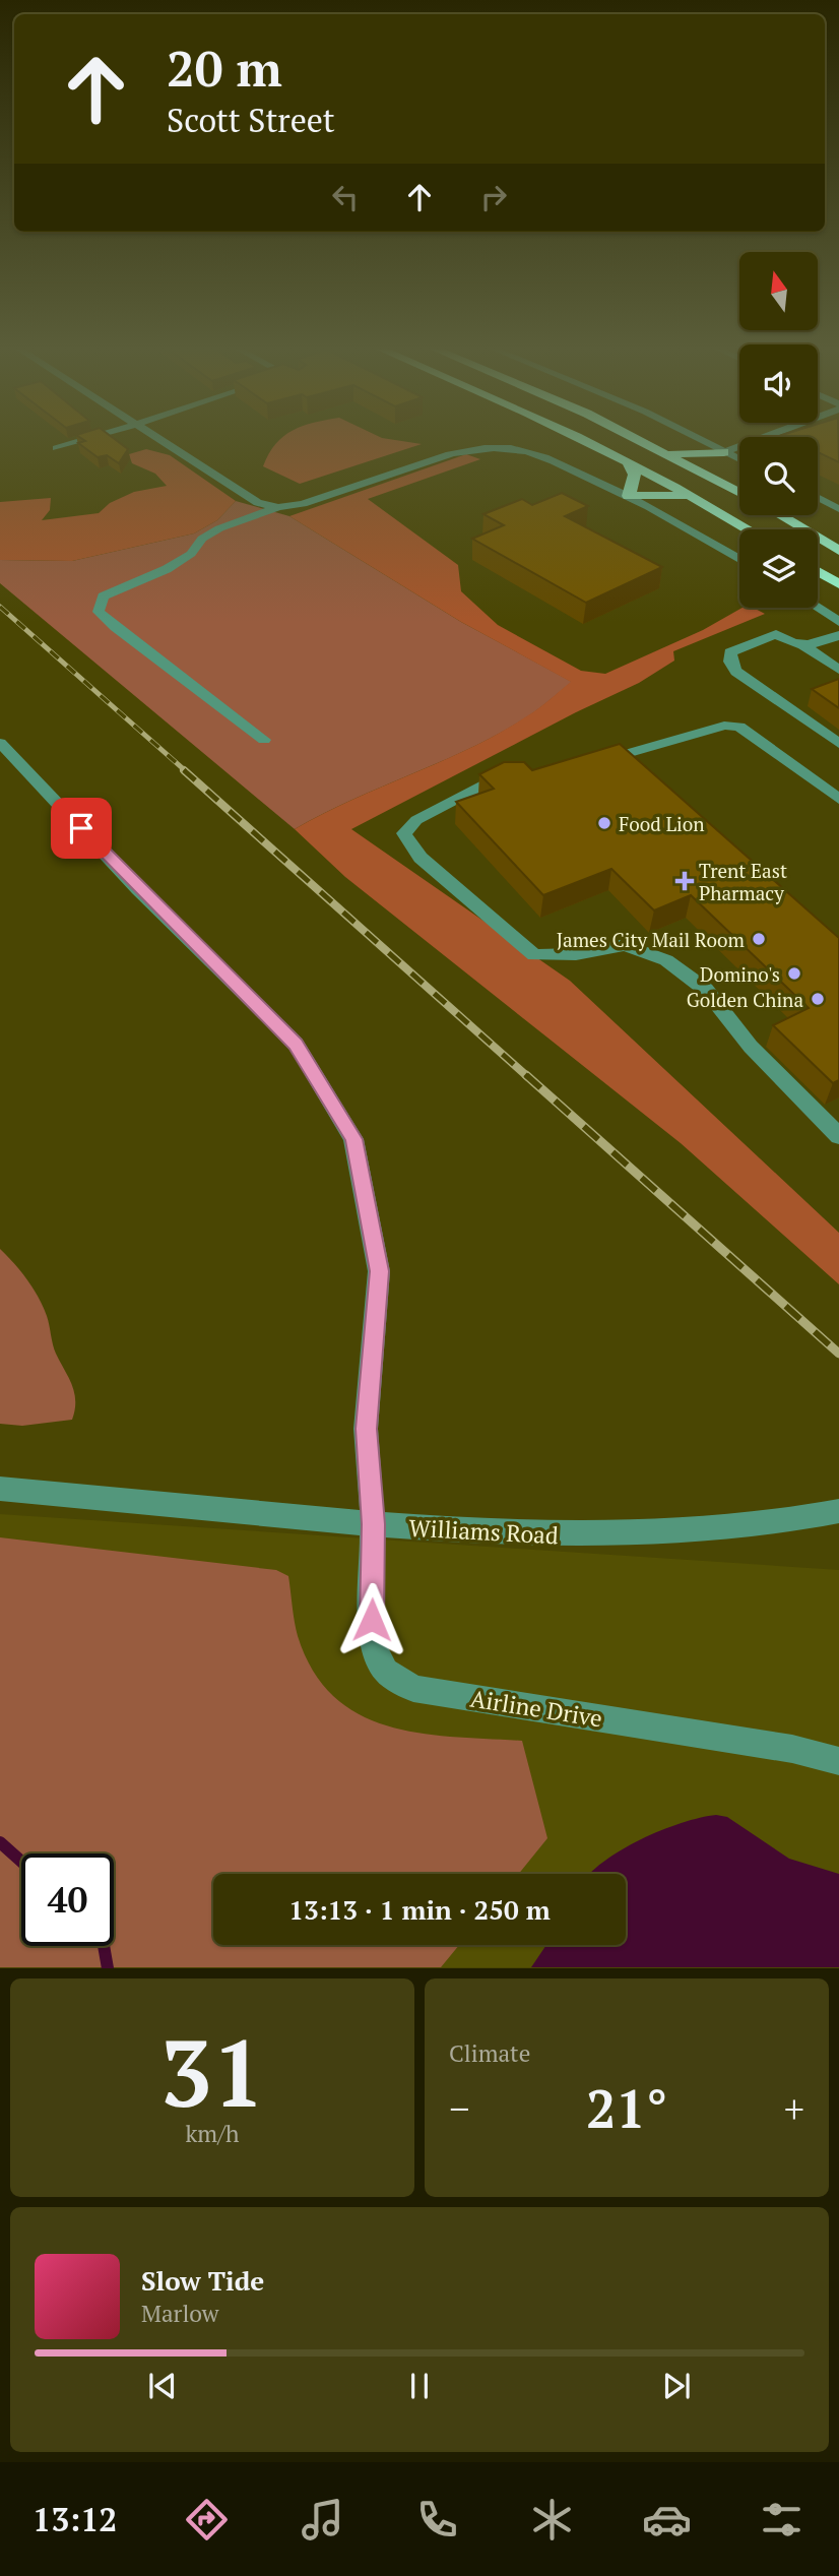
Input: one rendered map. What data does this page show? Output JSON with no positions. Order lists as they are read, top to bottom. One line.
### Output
{"streets":{"street":["Williams Road","Airline Drive"]},"crossings":[["Williams Road","Airline Drive"]],"places":{"other":["Food Lion","James City Mail Room","Domino's","Golden China"],"health":["Trent East Pharmacy"]},"north":"top","page":{"turn":["20 m","Scott Street"],"limit":"40","trip":"13:13 · 1 min · 250 m","tile":[["31","km/h"],"Climate"],"heat":["−","21°","+"],"song":["Slow Tide","Marlow"],"tabs":"13:12"}}
